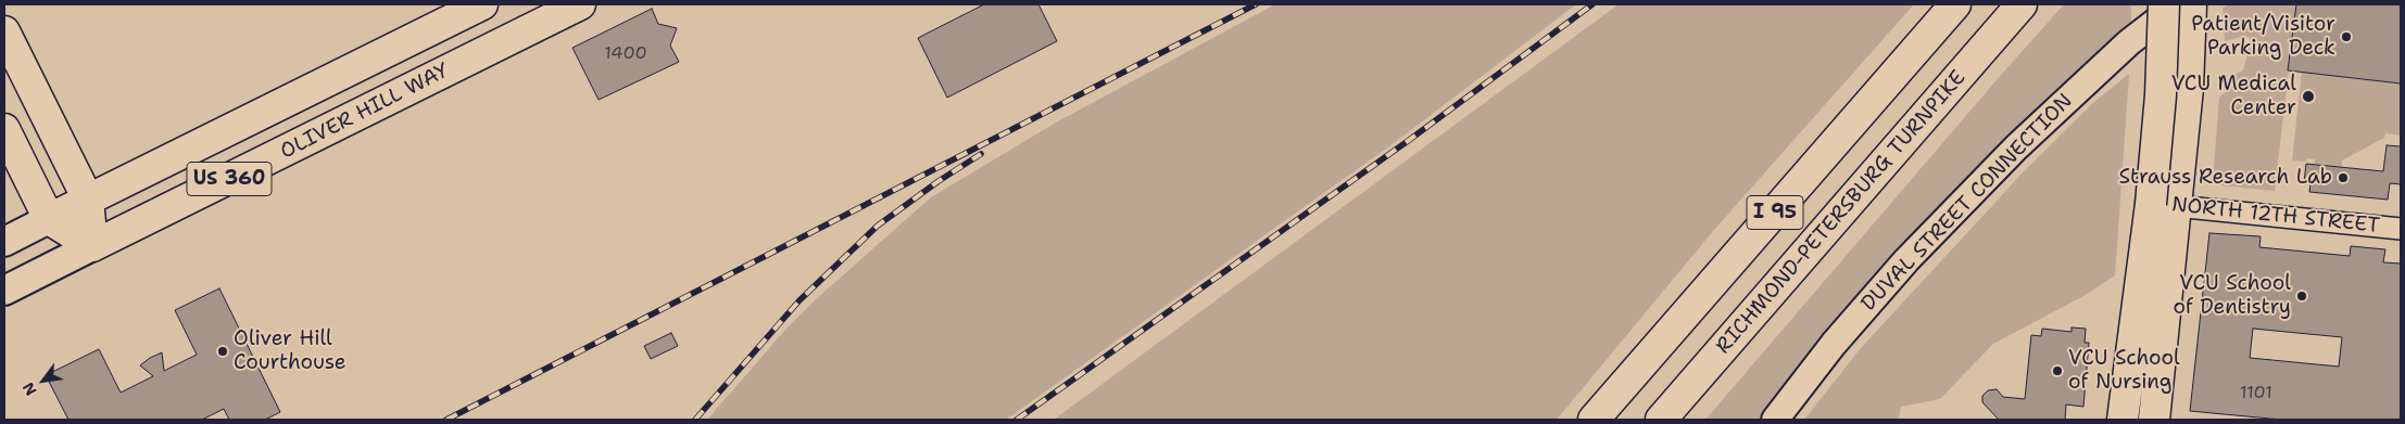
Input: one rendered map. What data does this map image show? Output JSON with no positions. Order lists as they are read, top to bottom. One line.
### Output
{"streets":{"main road":["OLIVER HILL WAY","US 360","I 95","RICHMOND-PETERSBURG TURNPIKE"],"street":["DUVAL STREET CONNECTION","NORTH 12TH STREET"]},"places":["Patient/Visitor Parking Deck","VCU Medical Center","Strauss Research Lab","VCU School of Dentistry","Oliver Hill Courthouse","VCU School of Nursing"],"house_numbers":["1400","1101"],"north":"bottom left"}
